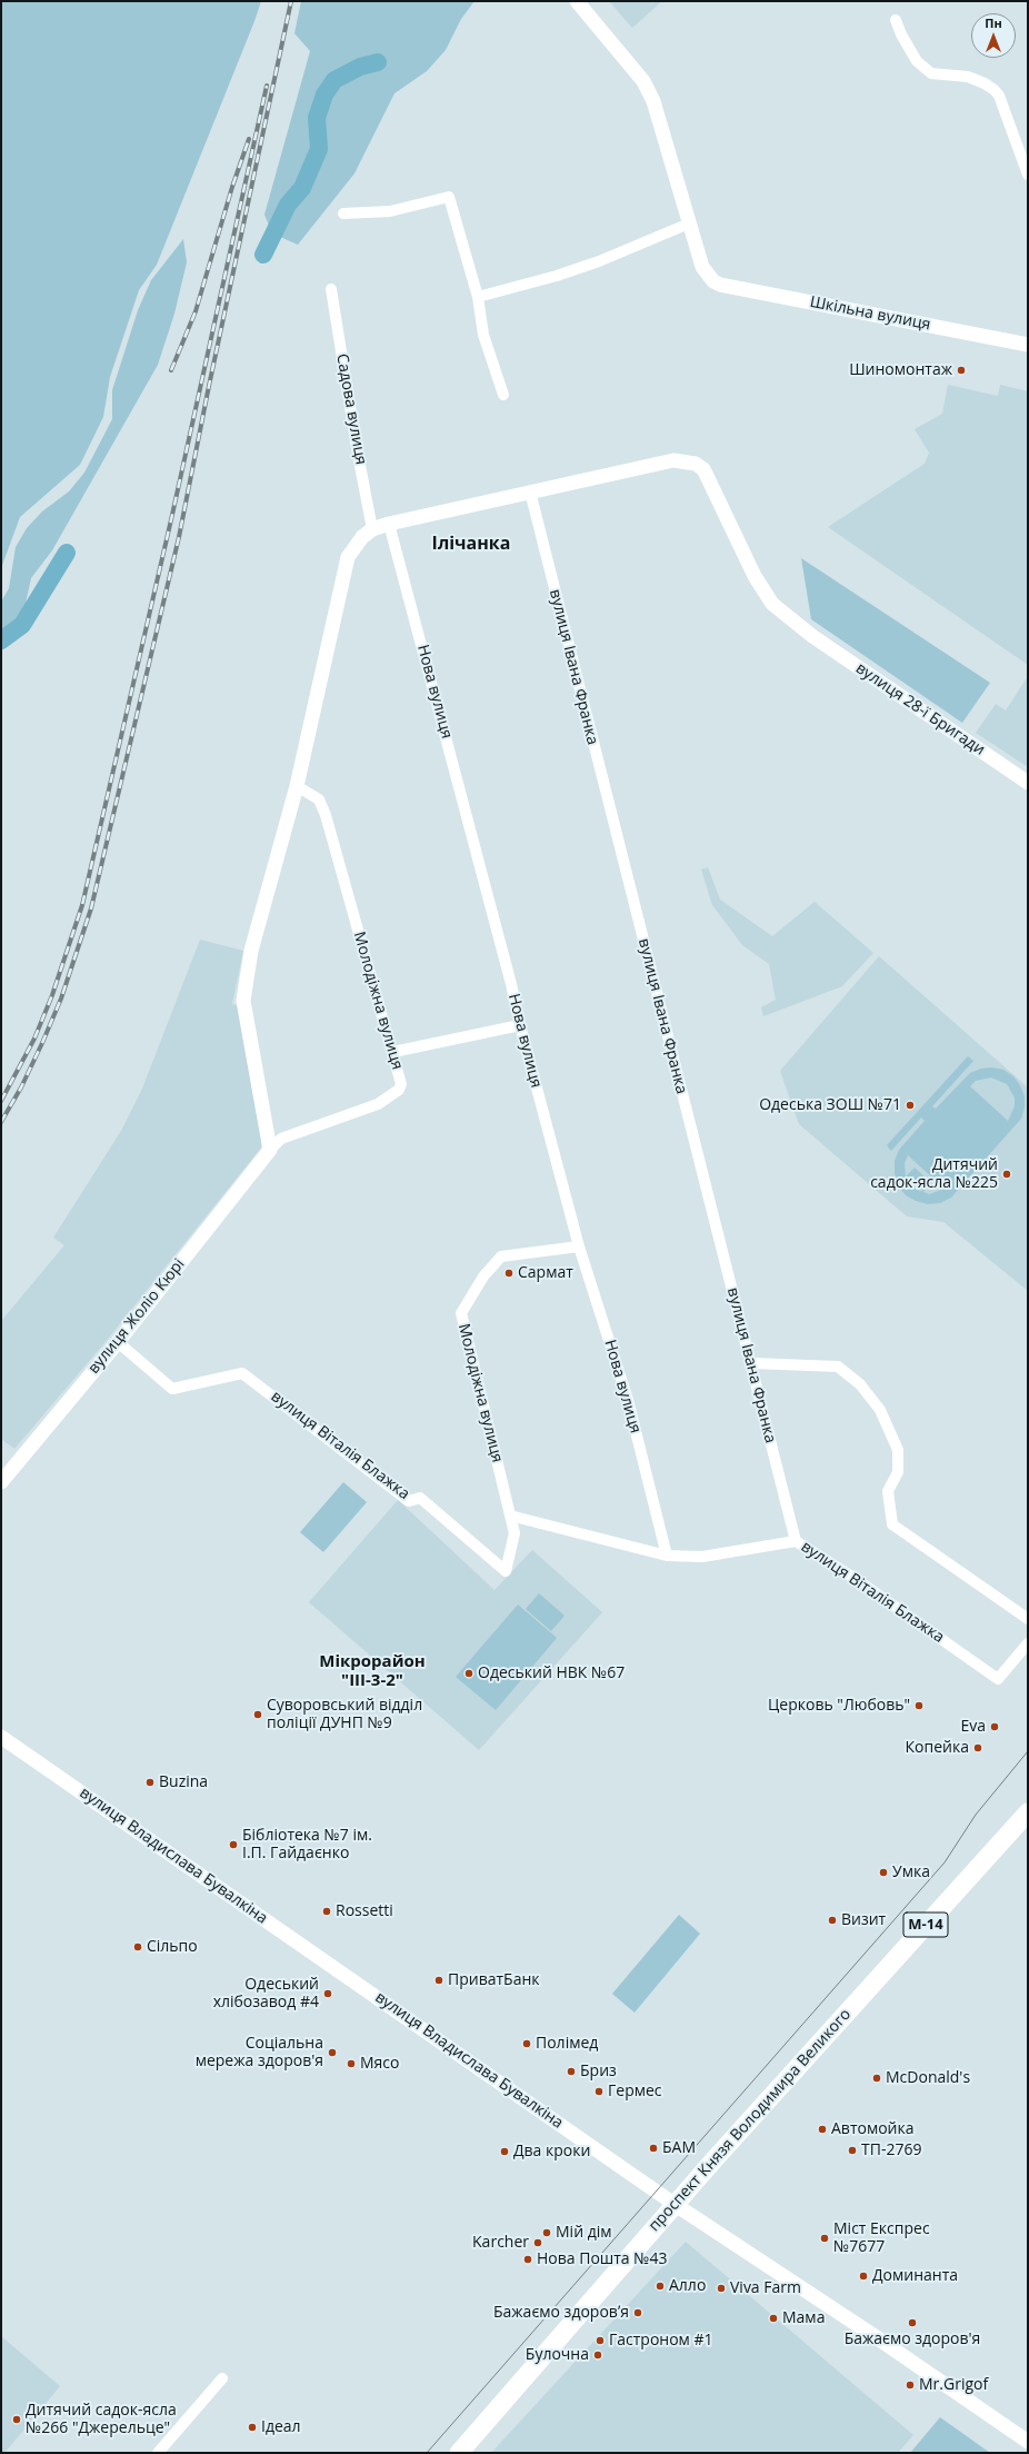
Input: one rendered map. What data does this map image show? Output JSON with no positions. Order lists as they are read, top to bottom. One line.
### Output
{"streets":{"highway":["М-14","проспект Князя Володимира Великого"],"street":["Шкільна вулиця","Садова вулиця","вулиця Івана Франка","Нова вулиця","вулиця 28-ї Бригади","Молодіжна вулиця","вулиця Жоліо Кюрі","вулиця Віталія Блажка","вулиця Владислава Бувалкіна"]},"crossings":[["Садова вулиця","вулиця 28-ї Бригади"],["вулиця Івана Франка","вулиця 28-ї Бригади"],["вулиця Івана Франка","вулиця Віталія Блажка"],["Нова вулиця","вулиця 28-ї Бригади"],["Нова вулиця","Молодіжна вулиця"],["Нова вулиця","вулиця Віталія Блажка"],["вулиця 28-ї Бригади","Молодіжна вулиця"],["вулиця 28-ї Бригади","вулиця Жоліо Кюрі"],["Молодіжна вулиця","вулиця Жоліо Кюрі"],["Молодіжна вулиця","вулиця Віталія Блажка"],["вулиця Жоліо Кюрі","вулиця Віталія Блажка"],["вулиця Владислава Бувалкіна","проспект Князя Володимира Великого"]],"districts":["Ілічанка","Мікрорайон \"ІІІ-3-2\""],"places":["Шиномонтаж","Одеська ЗОШ №71","Дитячий садок-ясла №225","Сармат","Одеський НВК №67","Церковь \"Любовь\"","Суворовський відділ поліції ДУНП №9","Eva","Копейка","Buzina","Бібліотека №7 ім. І.П. Гайдаєнко","Умка","Rossetti","Визит","Сільпо","ПриватБанк","Одеський хлібозавод #4","Полімед","Соціальна мережа здоров'я","Мясо","Бриз","McDonald's","Гермес","Автомойка","БАМ","ТП-2769","Два кроки","Мій дім","Міст Експрес №7677","Karcher","Нова Пошта №43","Доминанта","Алло","Viva Farm","Бажаємо здоровʼя","Мама","Бажаємо здоров'я","Гастроном #1","Булочна","Mr.Grigof","Дитячий садок-ясла №266 \"Джерельце\"","Ідеал"],"north":"top"}
